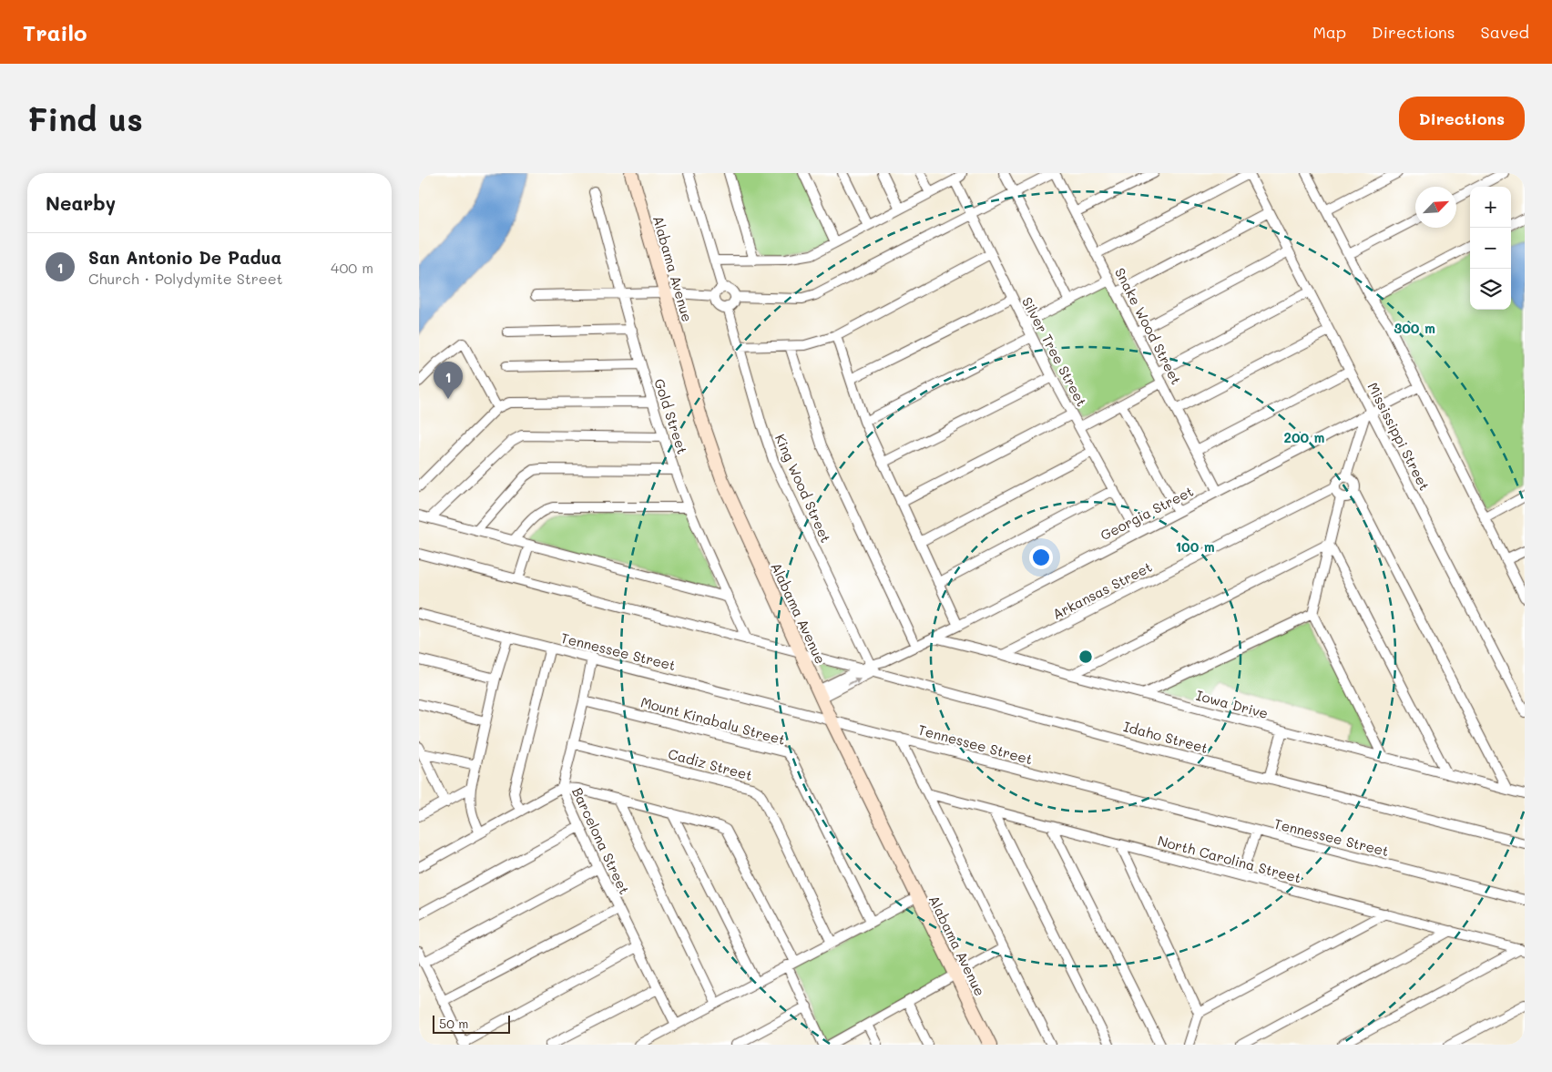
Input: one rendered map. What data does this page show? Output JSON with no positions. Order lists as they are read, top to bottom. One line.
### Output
{"streets":{"street":["Alabama Avenue","Snake Wood Street","Silver Tree Street","Gold Street","Mississippi Street","King Wood Street","Georgia Street","Arkansas Street","Tennessee Street","Iowa Drive","Mount Kinabalu Street","Idaho Street","Cadiz Street","Barcelona Street","North Carolina Street"]},"crossings":[["Alabama Avenue","Georgia Street"],["Alabama Avenue","Tennessee Street"],["Alabama Avenue","Idaho Street"],["Snake Wood Street","Georgia Street"],["Silver Tree Street","Georgia Street"],["Gold Street","Idaho Street"],["Mississippi Street","Georgia Street"],["King Wood Street","Georgia Street"],["King Wood Street","Idaho Street"],["Georgia Street","Iowa Drive"],["Georgia Street","Idaho Street"],["Arkansas Street","Iowa Drive"],["Tennessee Street","Barcelona Street"],["Mount Kinabalu Street","Barcelona Street"],["Cadiz Street","Barcelona Street"]],"scale_bar":"50 m","north":"top right","page":{"header":"Trailo","nav":["Map","Directions","Saved"],"buttons":"Directions","title":"Find us","heading":"Nearby","map_buttons":["+","−"],"list":[{"mark":"1","name":"San Antonio De Padua","note":"Church · Polydymite Street","value":"400 m"}],"pins":"1","scale":"50 m"},"rings":["300 m","200 m","100 m"]}
